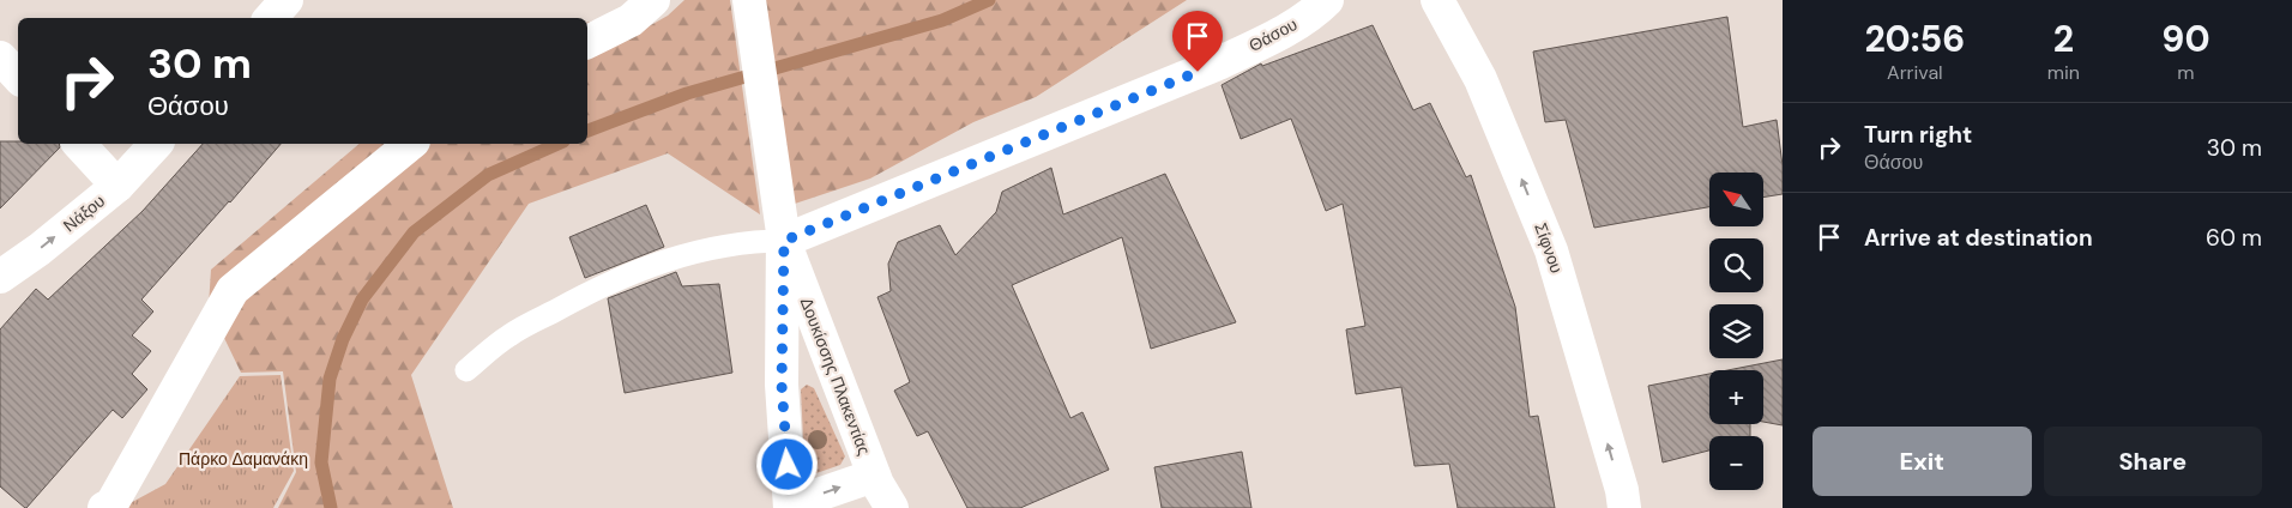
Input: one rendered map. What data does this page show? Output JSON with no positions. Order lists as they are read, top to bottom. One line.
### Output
{"streets":{"street":["Θάσου","Νάξου","Σίφνου","Δουκίσσης Πλακεντίας"]},"crossings":[["Θάσου","Δουκίσσης Πλακεντίας"]],"one_way":["Σίφνου"],"parks":["Πάρκο Δαμανάκη"],"north":"top left","page":{"eta":["20:56","Arrival","2","min","90","m"],"turn":["30 m","Θάσου"],"list":[{"name":"Turn right","note":"Θάσου","value":"30 m"},{"name":"Arrive at destination","value":"60 m"}],"map_buttons":["+","−"],"buttons":["Exit","Share"]}}
